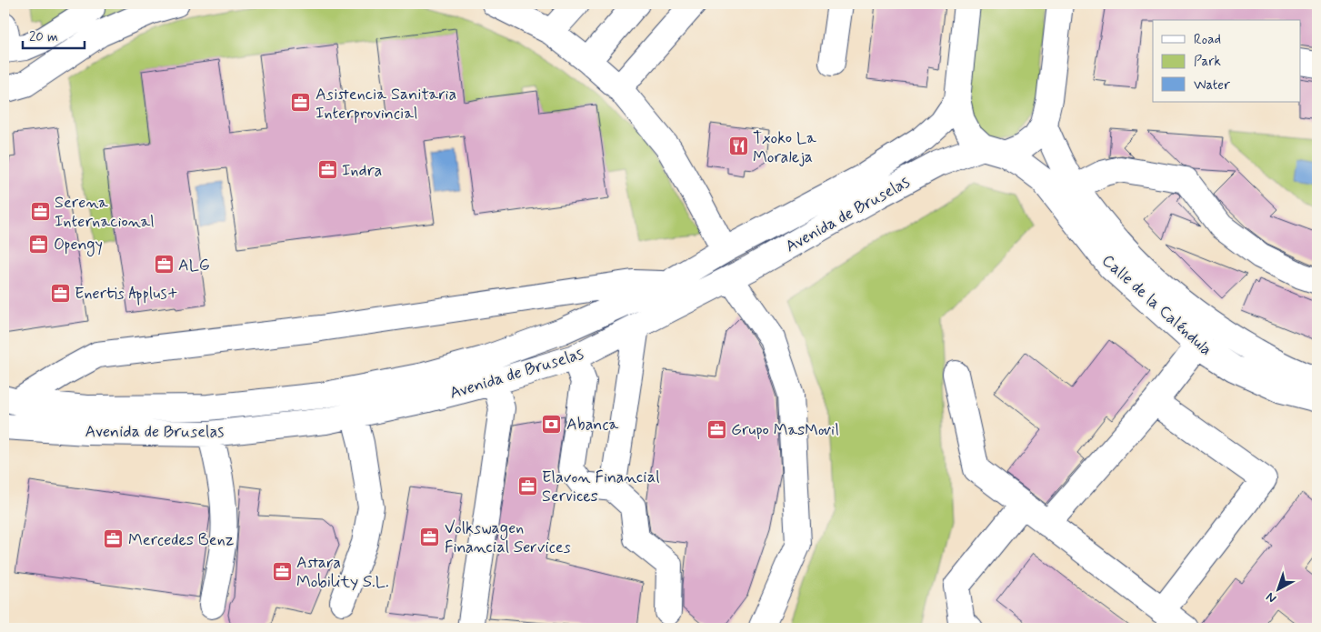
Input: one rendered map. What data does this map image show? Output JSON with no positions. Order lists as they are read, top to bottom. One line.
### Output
{"streets":{"street":["Avenida de Bruselas","Calle de la Caléndula"]},"crossings":[["Avenida de Bruselas","Calle de la Caléndula"]],"places":{"office":["Asistencia Sanitaria Interprovincial","Indra","Serena Internacional","Opengy","ALG","Enertis Applus+","Grupo MasMovil","Elavon Financial Services","Volkswagen Financial Services","Mercedes Benz","Astara Mobility S.L."],"restaurant":["Txoko La Moraleja"],"bank":["Abanca"]},"legend":["Road","Park","Water"],"scale_bar":"20 m","north":"bottom left"}
